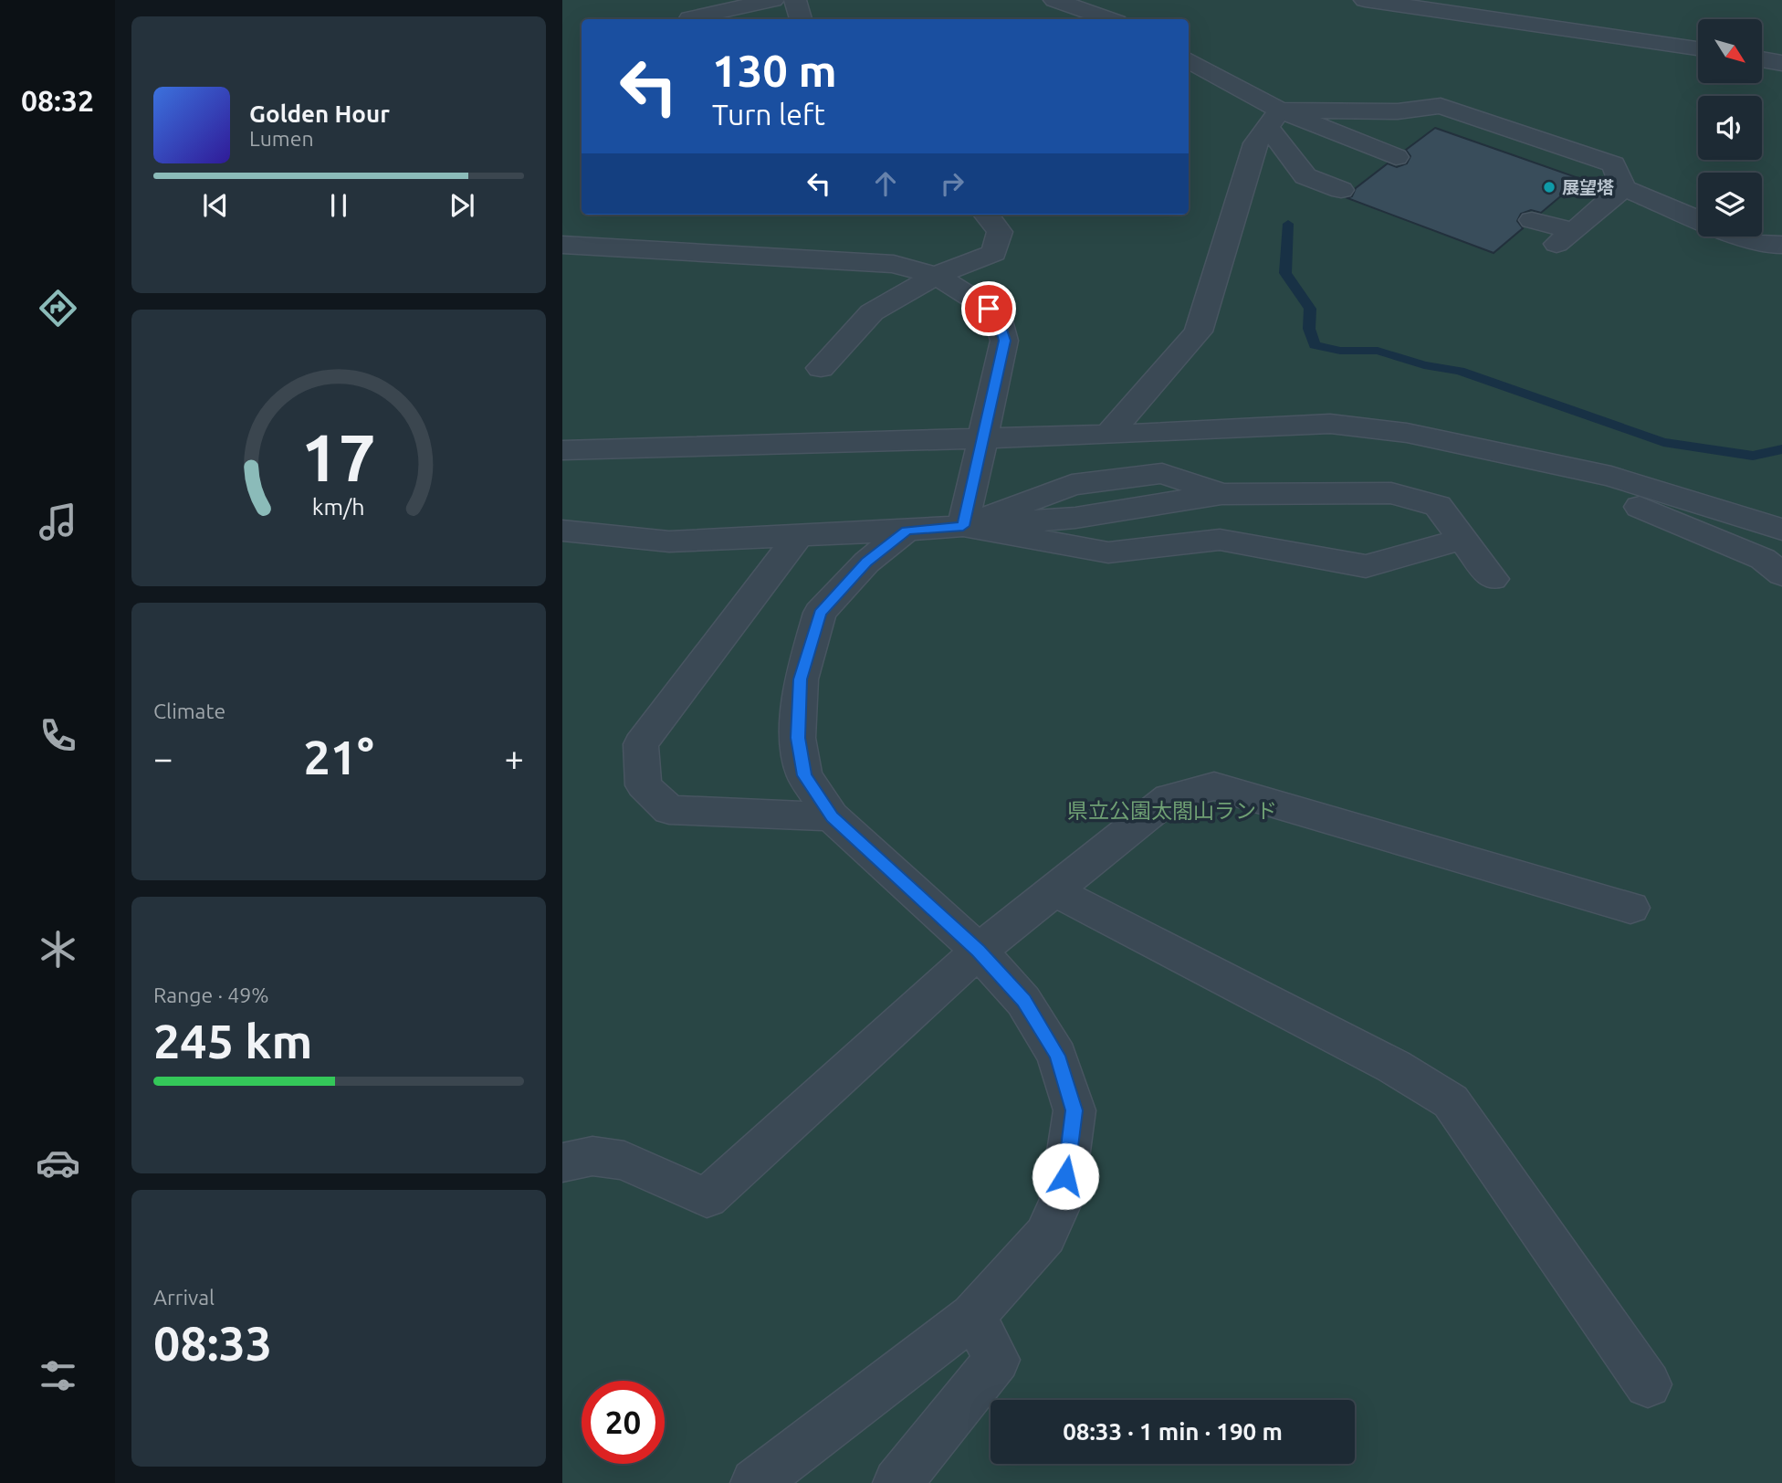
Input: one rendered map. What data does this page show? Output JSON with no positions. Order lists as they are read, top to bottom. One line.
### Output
{"parks":["県立公園太閤山ランド"],"places":["展望塔"],"north":"bottom right","page":{"tabs":"08:32","turn":["130 m","Turn left"],"song":["Golden Hour","Lumen"],"tile":["Climate",["Range · 49%","245 km"],["Arrival","08:33"]],"heat":["−","21°","+"],"limit":"20","trip":"08:33 · 1 min · 190 m","gauge":["17","km/h"]}}
